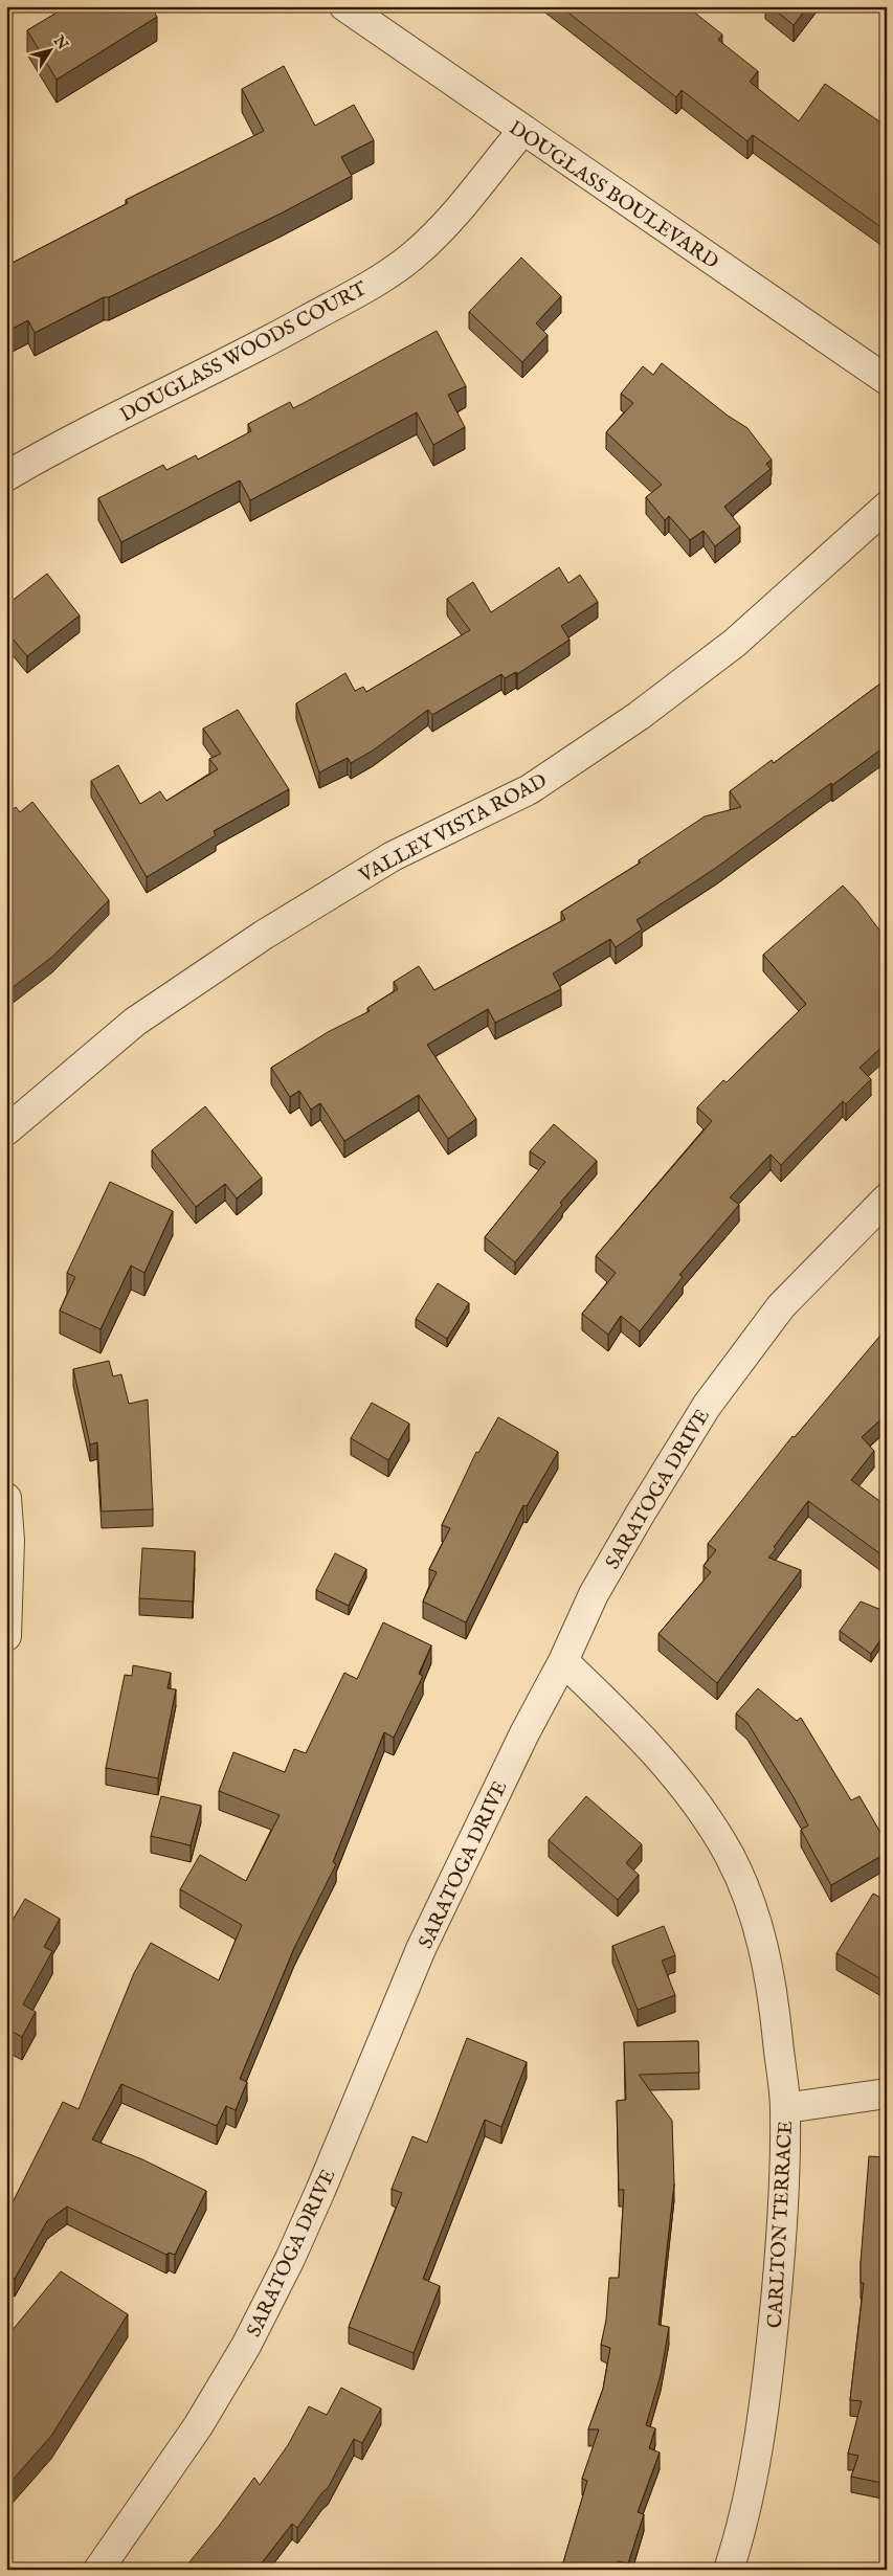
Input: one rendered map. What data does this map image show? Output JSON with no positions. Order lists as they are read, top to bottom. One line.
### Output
{"streets":{"street":["DOUGLASS BOULEVARD","DOUGLASS WOODS COURT","VALLEY VISTA ROAD","SARATOGA DRIVE","CARLTON TERRACE"]},"crossings":[["DOUGLASS BOULEVARD","DOUGLASS WOODS COURT"],["SARATOGA DRIVE","CARLTON TERRACE"]],"north":"top right"}
